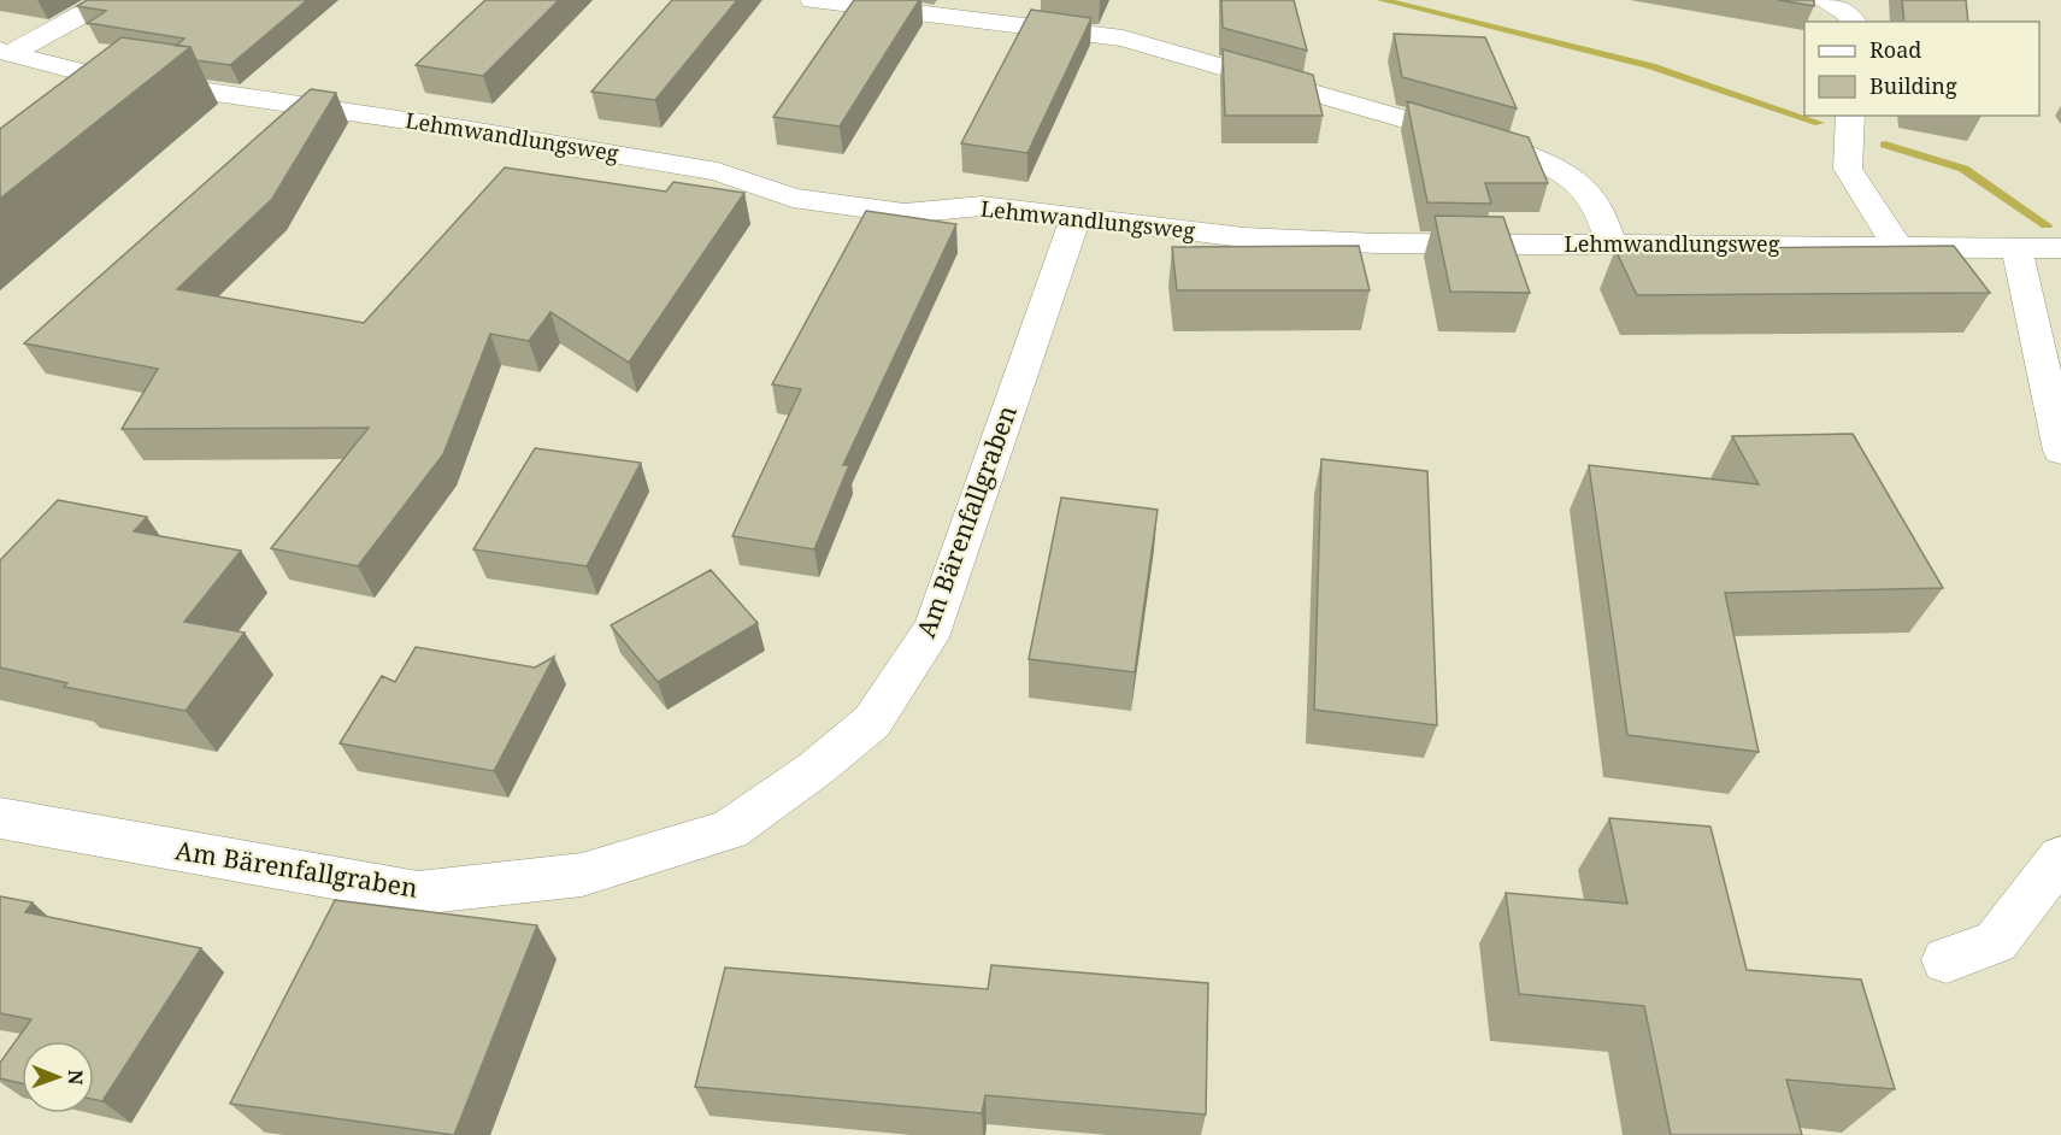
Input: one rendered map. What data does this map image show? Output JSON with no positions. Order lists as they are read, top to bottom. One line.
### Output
{"streets":{"street":["Lehmwandlungsweg","Am Bärenfallgraben"]},"crossings":[["Lehmwandlungsweg","Am Bärenfallgraben"]],"legend":["Road","Building"],"north":"right"}
